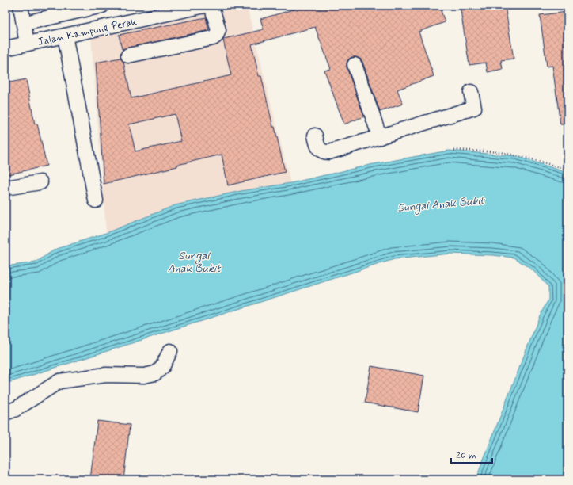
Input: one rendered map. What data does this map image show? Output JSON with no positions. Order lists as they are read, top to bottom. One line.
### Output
{"streets":{"street":["Jalan Kampung Perak"]},"water":["Sungai Anak Bukit"],"scale_bar":"20 m"}
